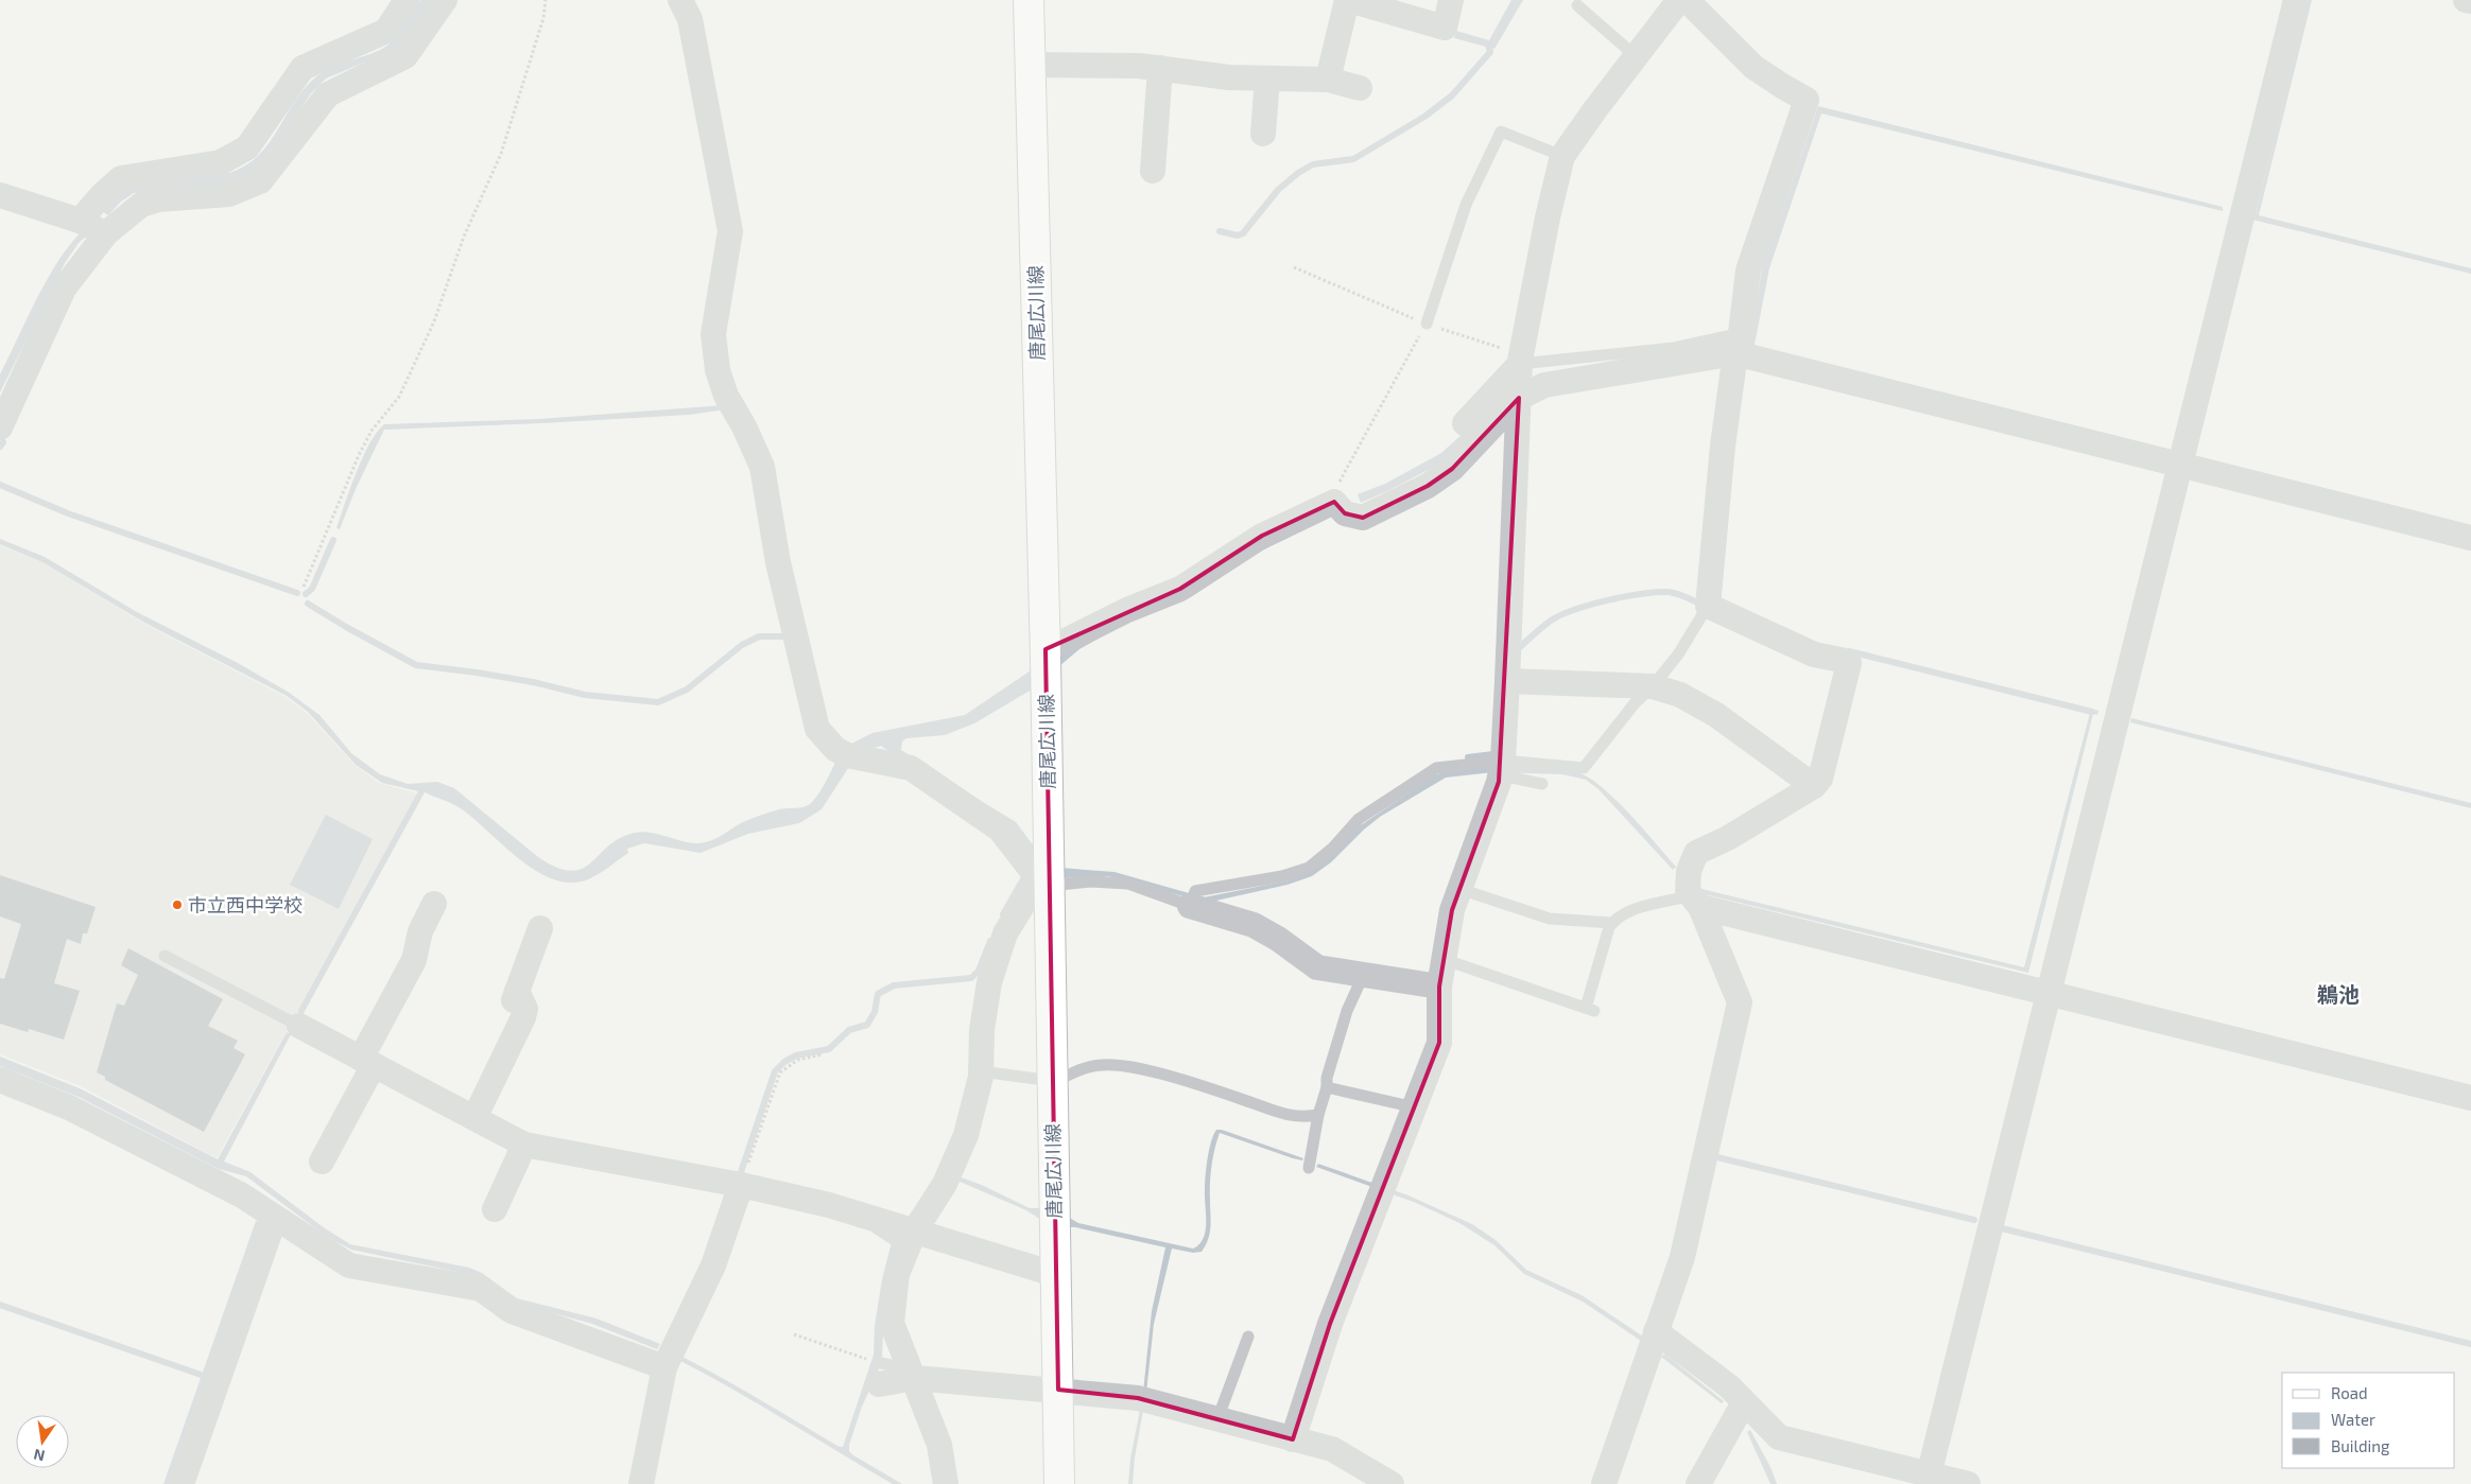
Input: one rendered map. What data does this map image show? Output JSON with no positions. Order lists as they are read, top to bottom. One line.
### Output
{"streets":{"main road":["唐尾広川線"]},"districts":["鵜池"],"places":["市立西中学校"],"legend":["Road","Water","Building"],"north":"bottom"}
